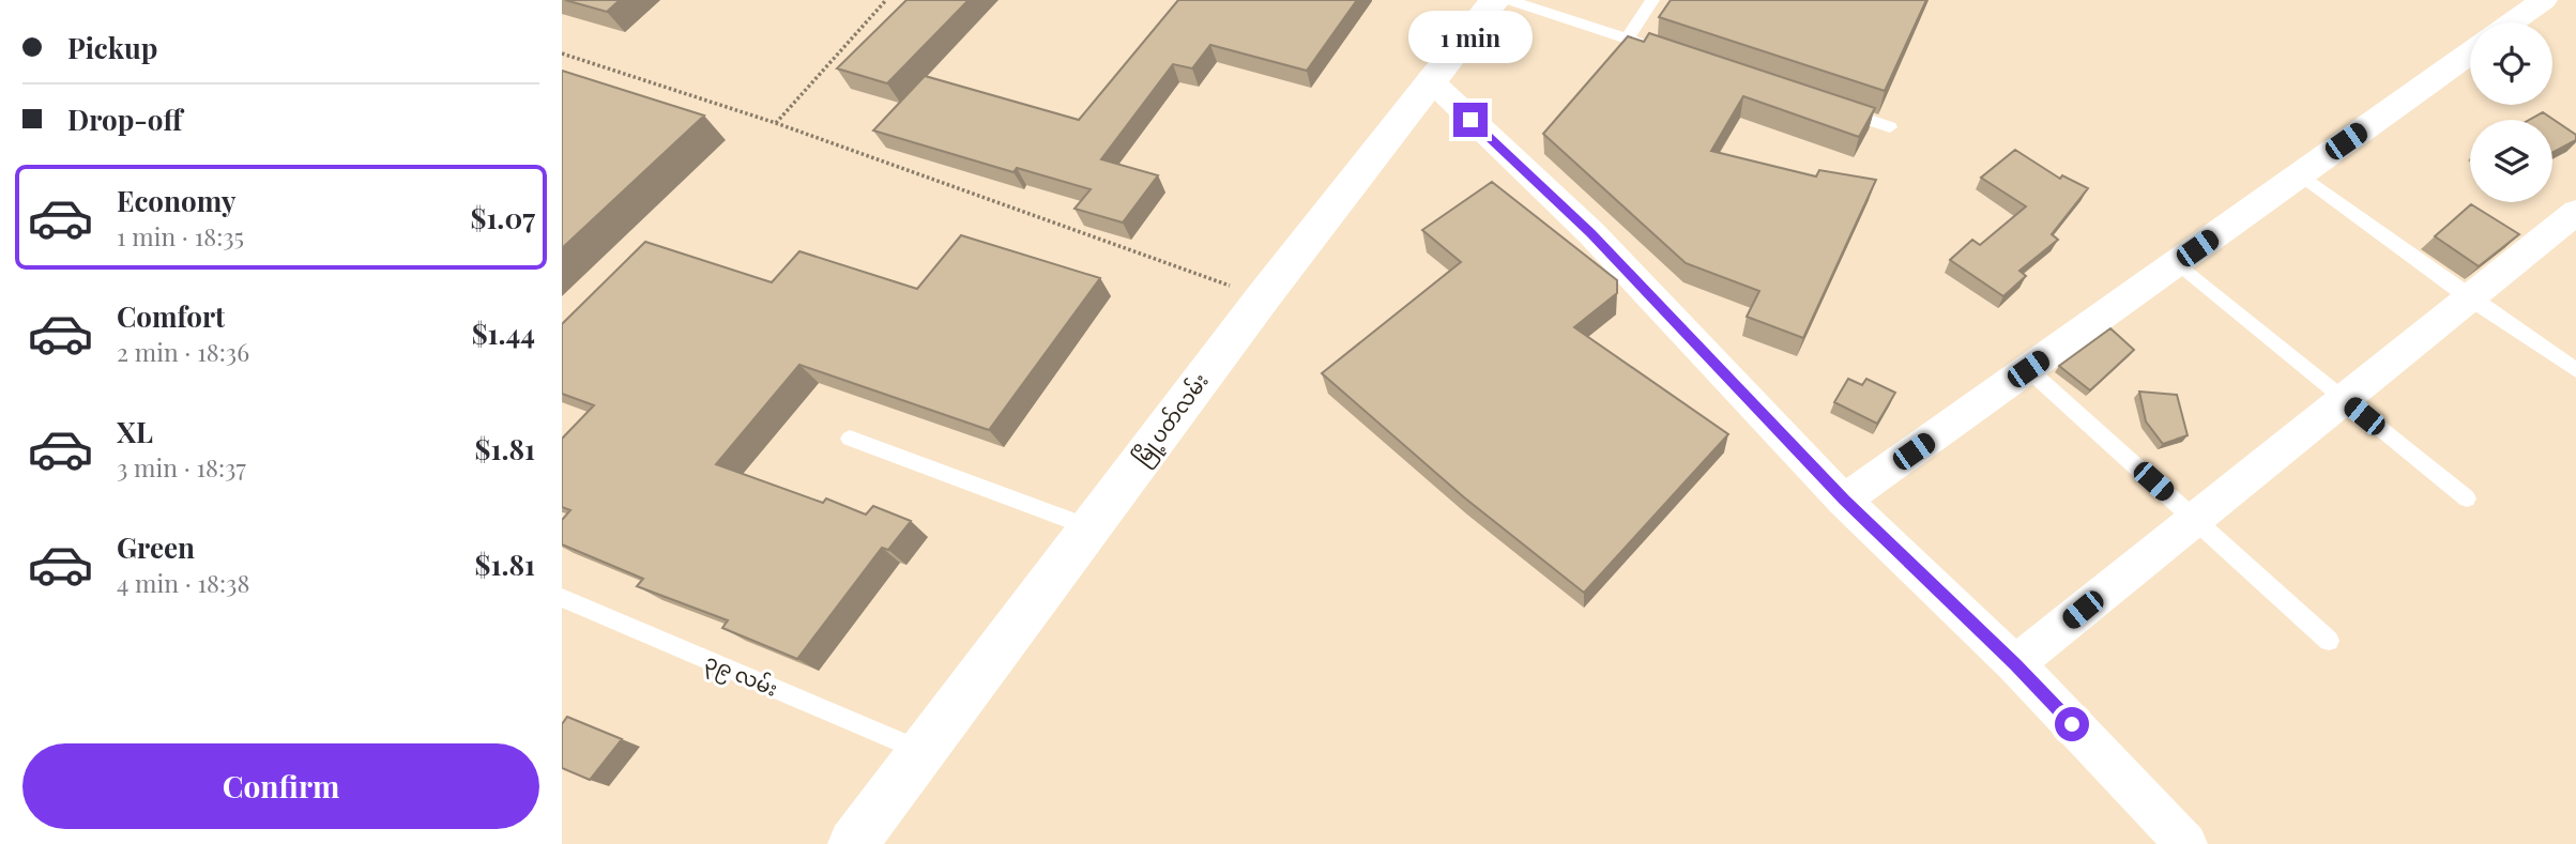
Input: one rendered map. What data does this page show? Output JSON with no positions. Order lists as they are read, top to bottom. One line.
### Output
{"streets":{"main road":["မြို့ပတ်လမ်း"],"lane":["၃၉ လမ်း"]},"crossings":[["မြို့ပတ်လမ်း","၃၉ လမ်း"]],"page":{"banner":["Pickup","Drop-off"],"bubble":"1 min","list":[{"name":"Economy","note":"1 min · 18:35","value":"$1.07"},{"name":"Comfort","note":"2 min · 18:36","value":"$1.44"},{"name":"XL","note":"3 min · 18:37","value":"$1.81"},{"name":"Green","note":"4 min · 18:38","value":"$1.81"}],"buttons":"Confirm"}}
